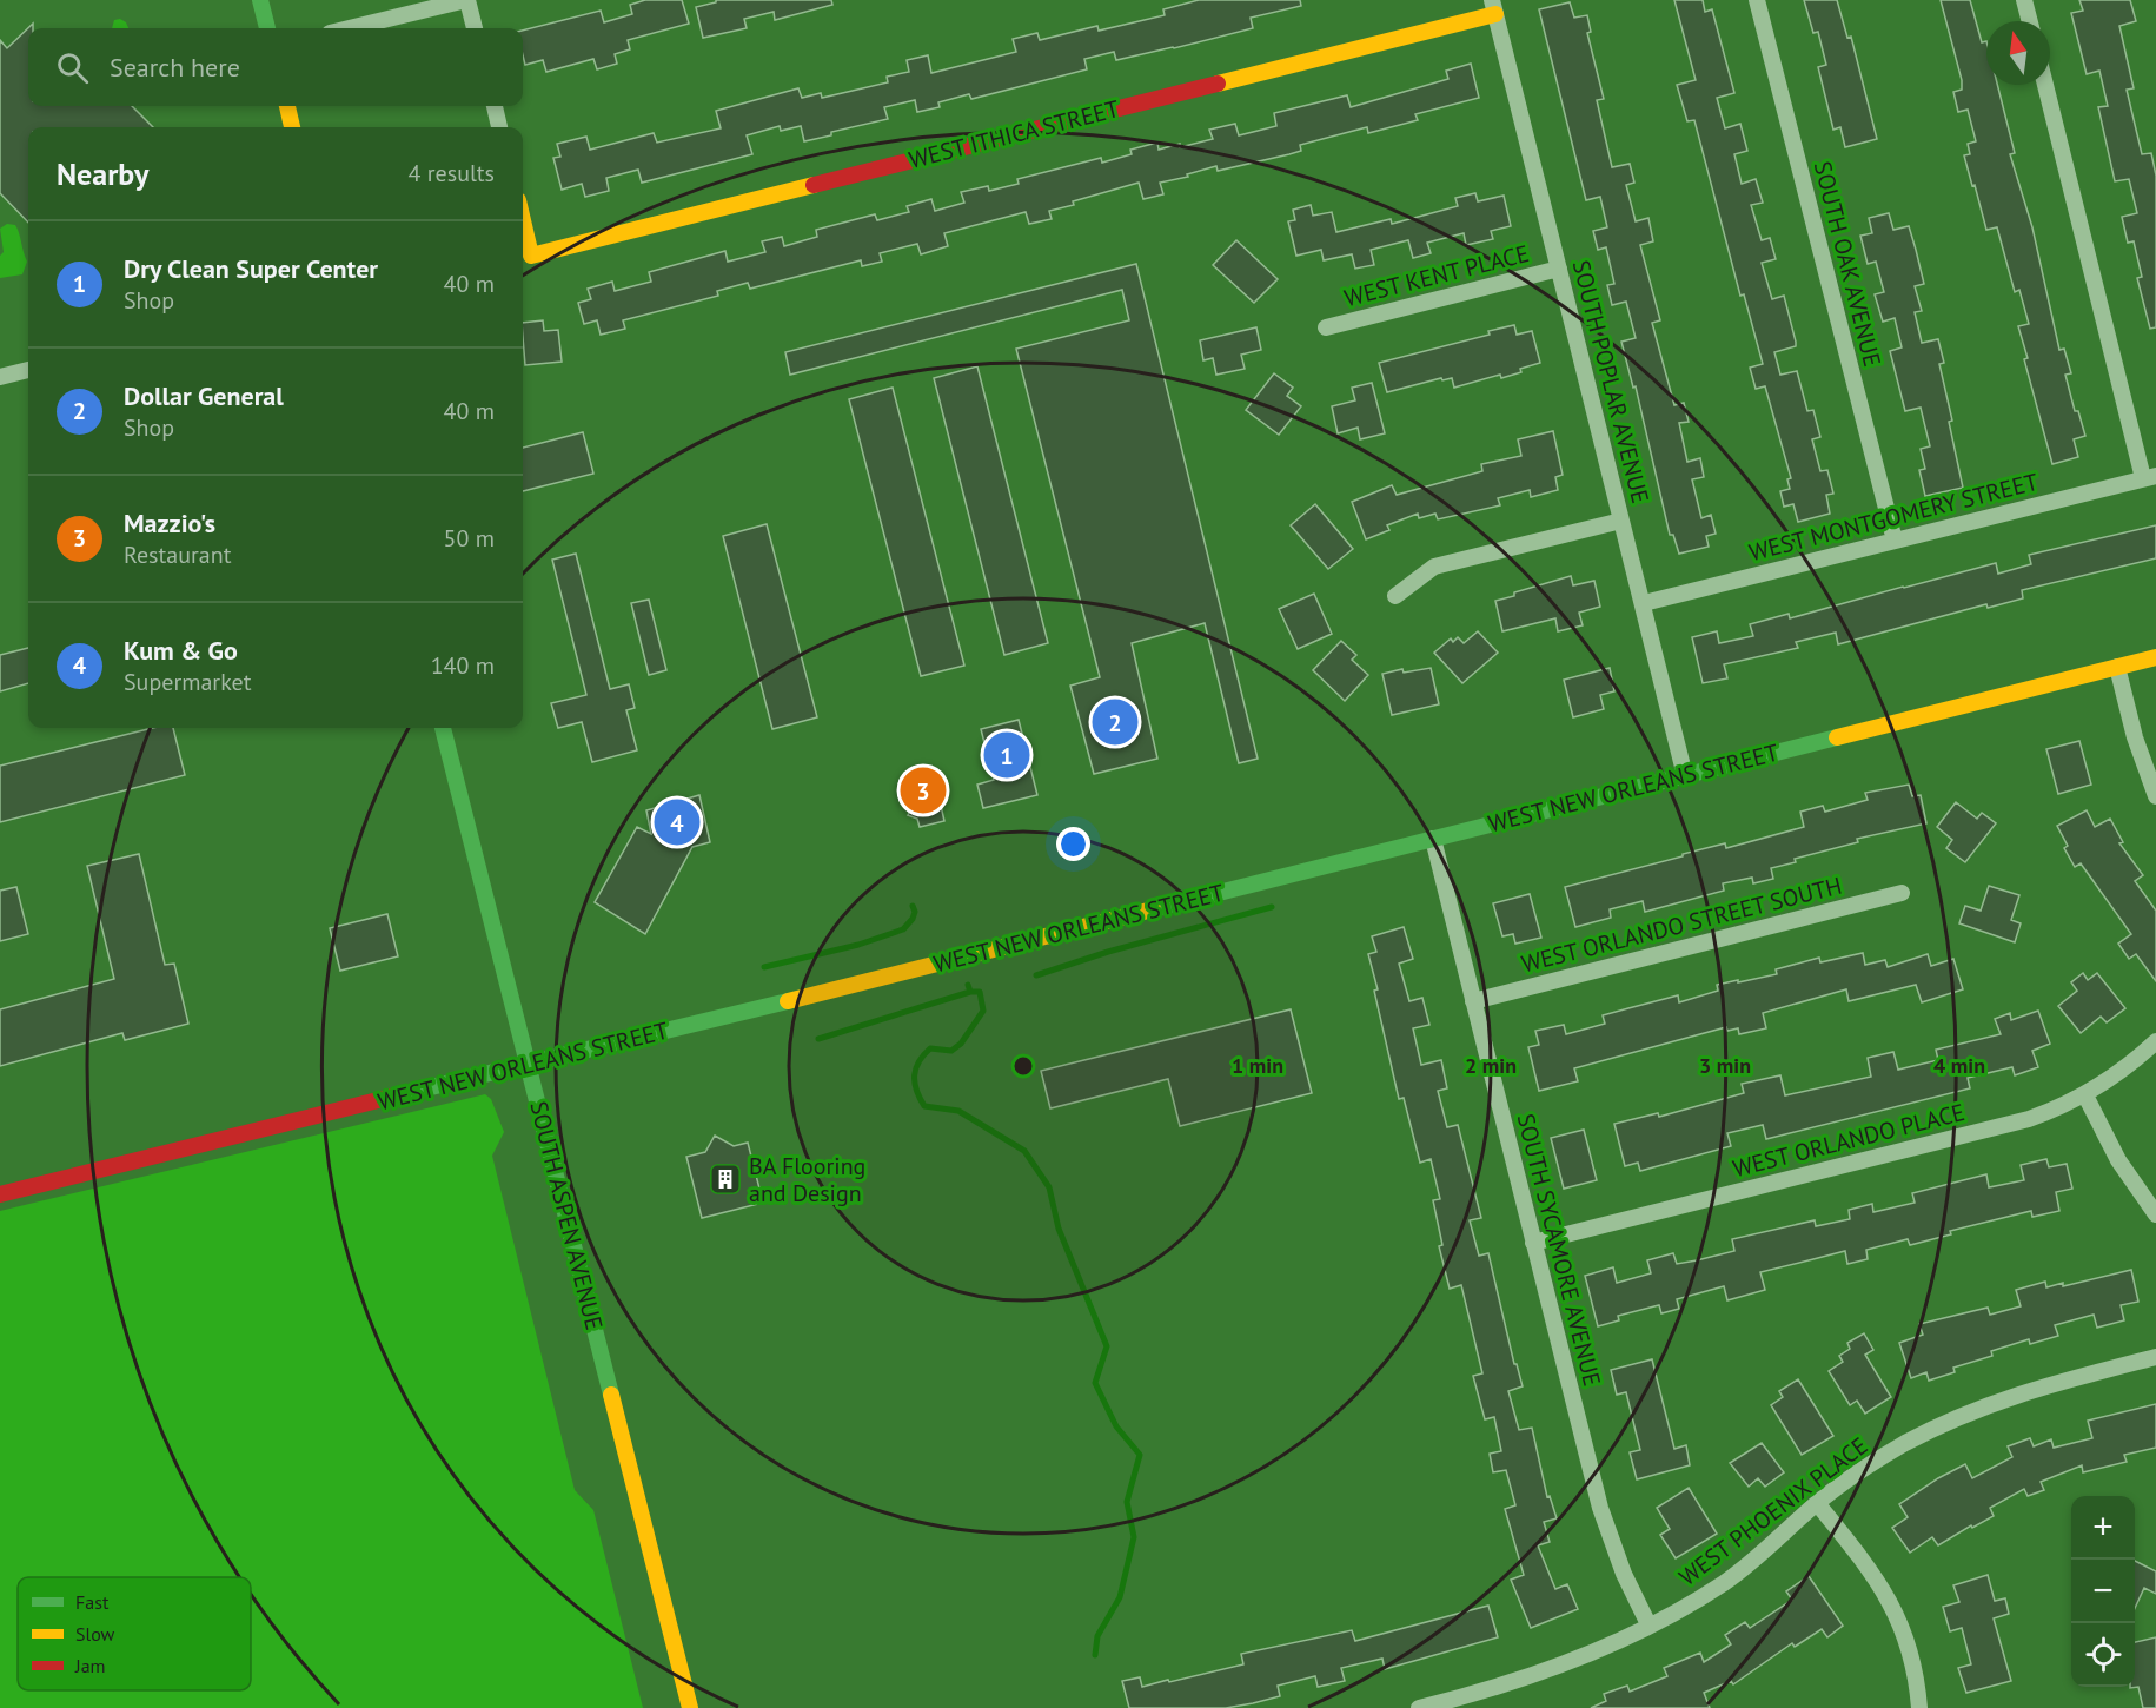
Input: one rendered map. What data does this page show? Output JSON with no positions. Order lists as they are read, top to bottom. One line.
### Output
{"streets":{"main road":["WEST ITHICA STREET","WEST NEW ORLEANS STREET","SOUTH ASPEN AVENUE"],"street":["SOUTH OAK AVENUE","WEST KENT PLACE","SOUTH POPLAR AVENUE","WEST MONTGOMERY STREET","WEST ORLANDO STREET SOUTH","WEST ORLANDO PLACE","SOUTH SYCAMORE AVENUE","WEST PHOENIX PLACE"]},"crossings":[["WEST ITHICA STREET","SOUTH POPLAR AVENUE"],["SOUTH OAK AVENUE","WEST MONTGOMERY STREET"],["WEST KENT PLACE","SOUTH POPLAR AVENUE"],["SOUTH POPLAR AVENUE","WEST MONTGOMERY STREET"],["SOUTH POPLAR AVENUE","WEST NEW ORLEANS STREET"],["WEST NEW ORLEANS STREET","SOUTH ASPEN AVENUE"],["WEST NEW ORLEANS STREET","SOUTH SYCAMORE AVENUE"],["WEST ORLANDO STREET SOUTH","SOUTH SYCAMORE AVENUE"],["WEST ORLANDO PLACE","SOUTH SYCAMORE AVENUE"],["SOUTH SYCAMORE AVENUE","WEST PHOENIX PLACE"]],"places":{"building":["BA Flooring and Design"]},"legend":["Fast","Slow","Jam"],"north":"top","page":{"search":"Search here","heading":["Nearby","4 results"],"list":[{"mark":"1","name":"Dry Clean Super Center","note":"Shop","value":"40 m"},{"mark":"2","name":"Dollar General","note":"Shop","value":"40 m"},{"mark":"3","name":"Mazzio's","note":"Restaurant","value":"50 m"},{"mark":"4","name":"Kum & Go","note":"Supermarket","value":"140 m"}],"pins":["2","1","3","4"],"map_buttons":["+","−"]},"rings":["1 min","2 min","3 min","4 min"]}
